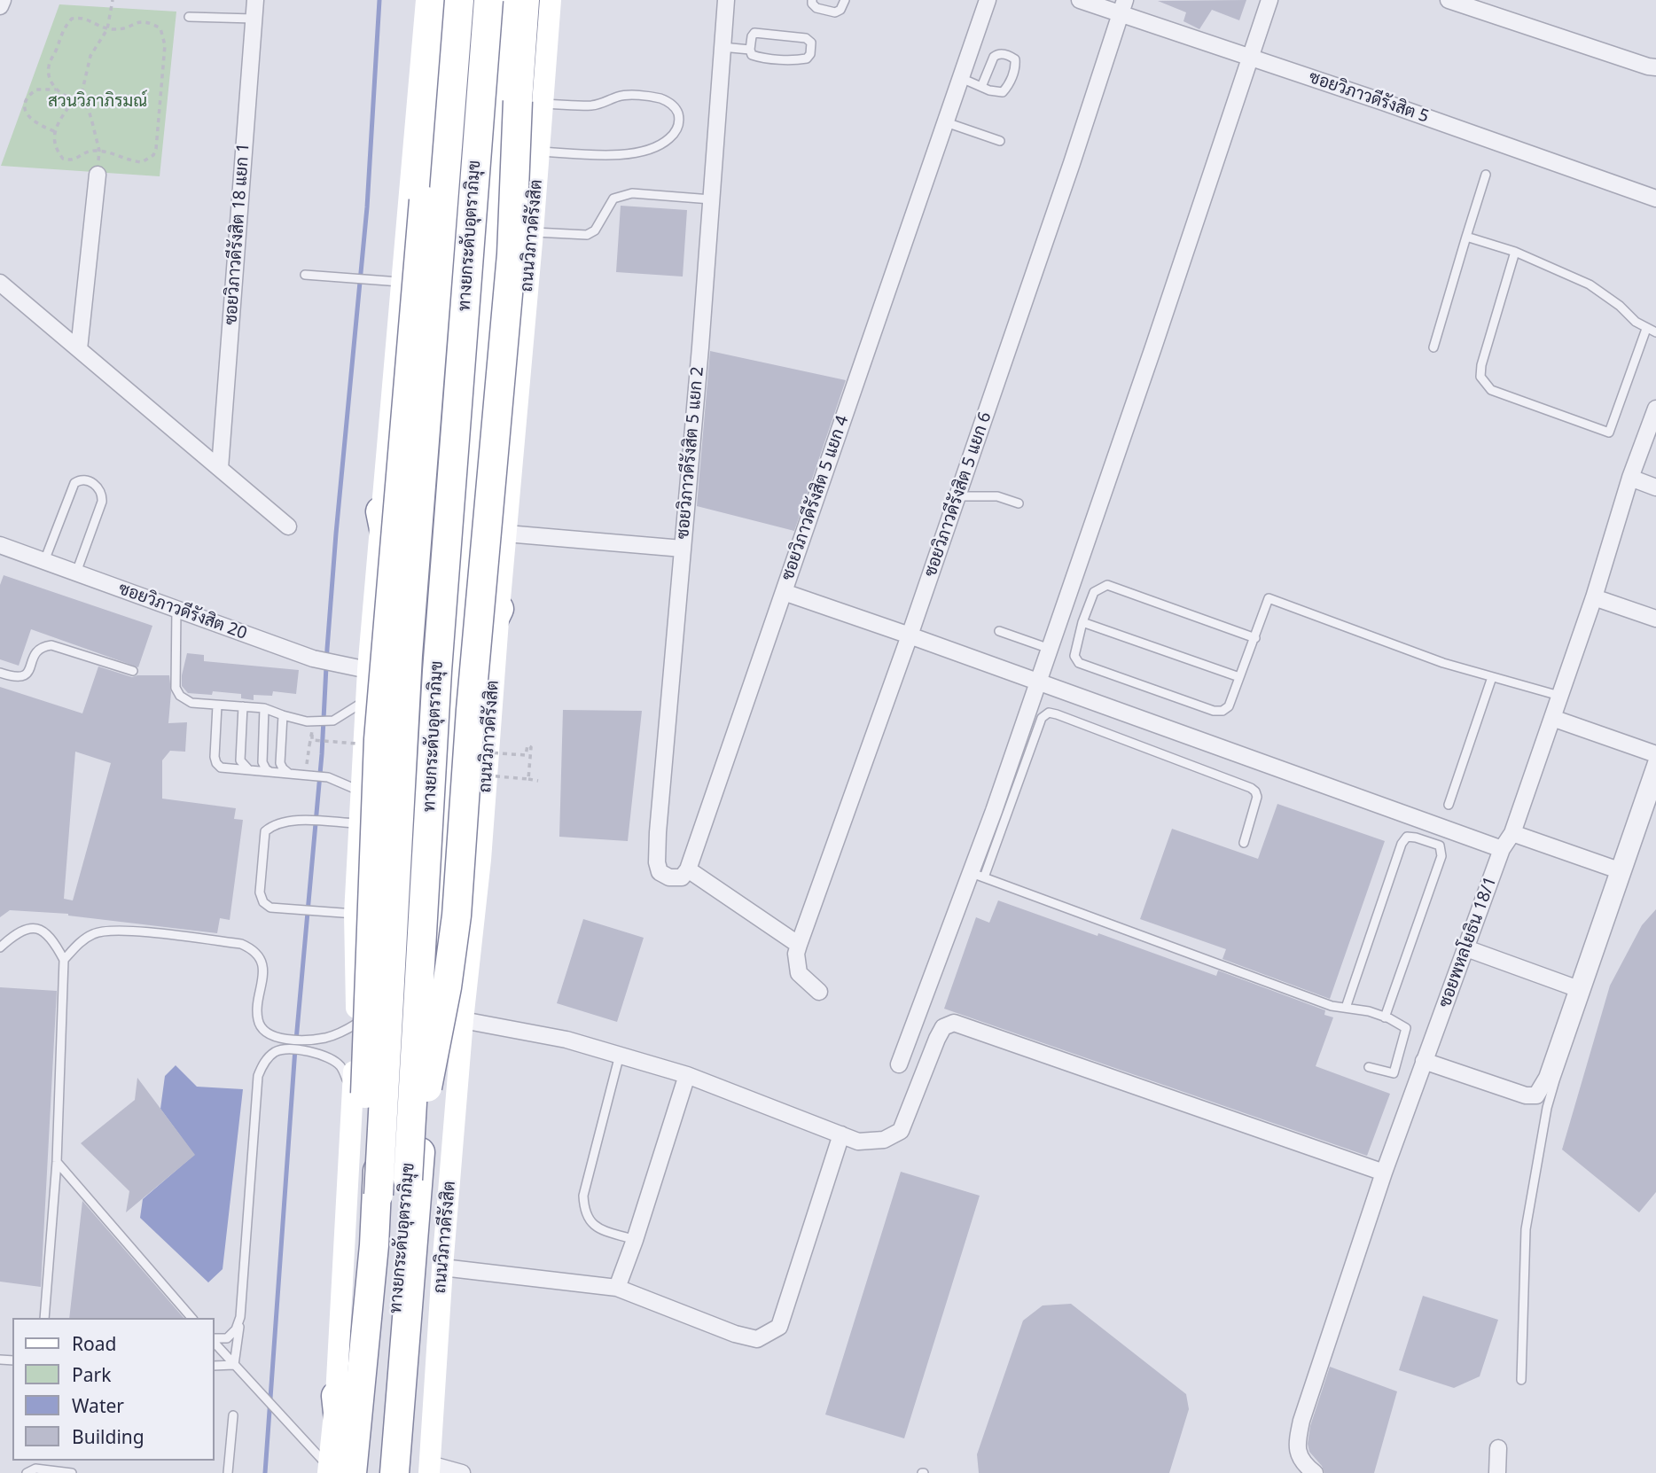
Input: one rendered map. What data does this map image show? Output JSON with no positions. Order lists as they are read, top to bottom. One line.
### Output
{"streets":{"highway":["ทางยกระดับอุตราภิมุข","ถนนวิภาวดีรังสิต"],"street":["ซอยวิภาวดีรังสิต 5","ซอยวิภาวดีรังสิต 18 แยก 1","ซอยวิภาวดีรังสิต 5 แยก 2","ซอยวิภาวดีรังสิต 5 แยก 6","ซอยวิภาวดีรังสิต 5 แยก 4","ซอยวิภาวดีรังสิต 20","ซอยพหลโยธิน 18/1"]},"crossings":[["ซอยวิภาวดีรังสิต 5","ซอยวิภาวดีรังสิต 5 แยก 6"],["ซอยวิภาวดีรังสิต 5 แยก 2","ซอยวิภาวดีรังสิต 5 แยก 4"]],"parks":["สวนวิภาภิรมณ์"],"legend":["Road","Park","Water","Building"]}
